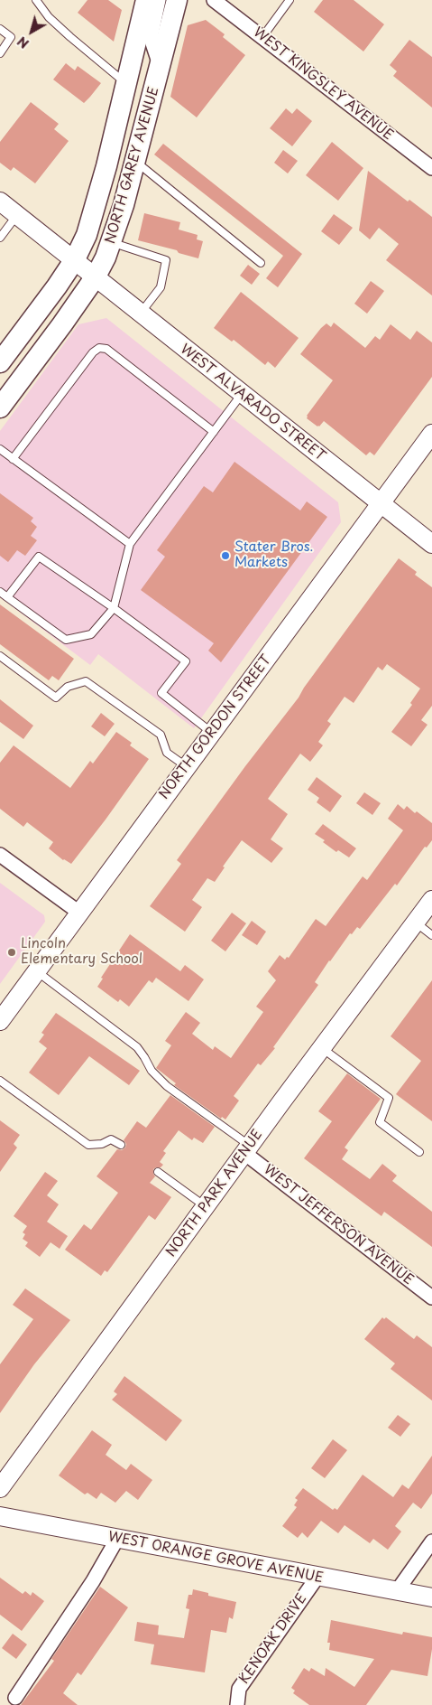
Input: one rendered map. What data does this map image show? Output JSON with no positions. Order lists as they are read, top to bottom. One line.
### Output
{"streets":{"main road":["NORTH GAREY AVENUE"],"street":["WEST KINGSLEY AVENUE","WEST ALVARADO STREET","NORTH GORDON STREET","NORTH PARK AVENUE","WEST JEFFERSON AVENUE","WEST ORANGE GROVE AVENUE","KENOAK DRIVE"]},"crossings":[["NORTH GAREY AVENUE","WEST ALVARADO STREET"],["WEST ALVARADO STREET","NORTH GORDON STREET"],["NORTH PARK AVENUE","WEST JEFFERSON AVENUE"],["WEST ORANGE GROVE AVENUE","KENOAK DRIVE"]],"places":["Stater Bros. Markets","Lincoln Elementary School"],"north":"bottom left"}
